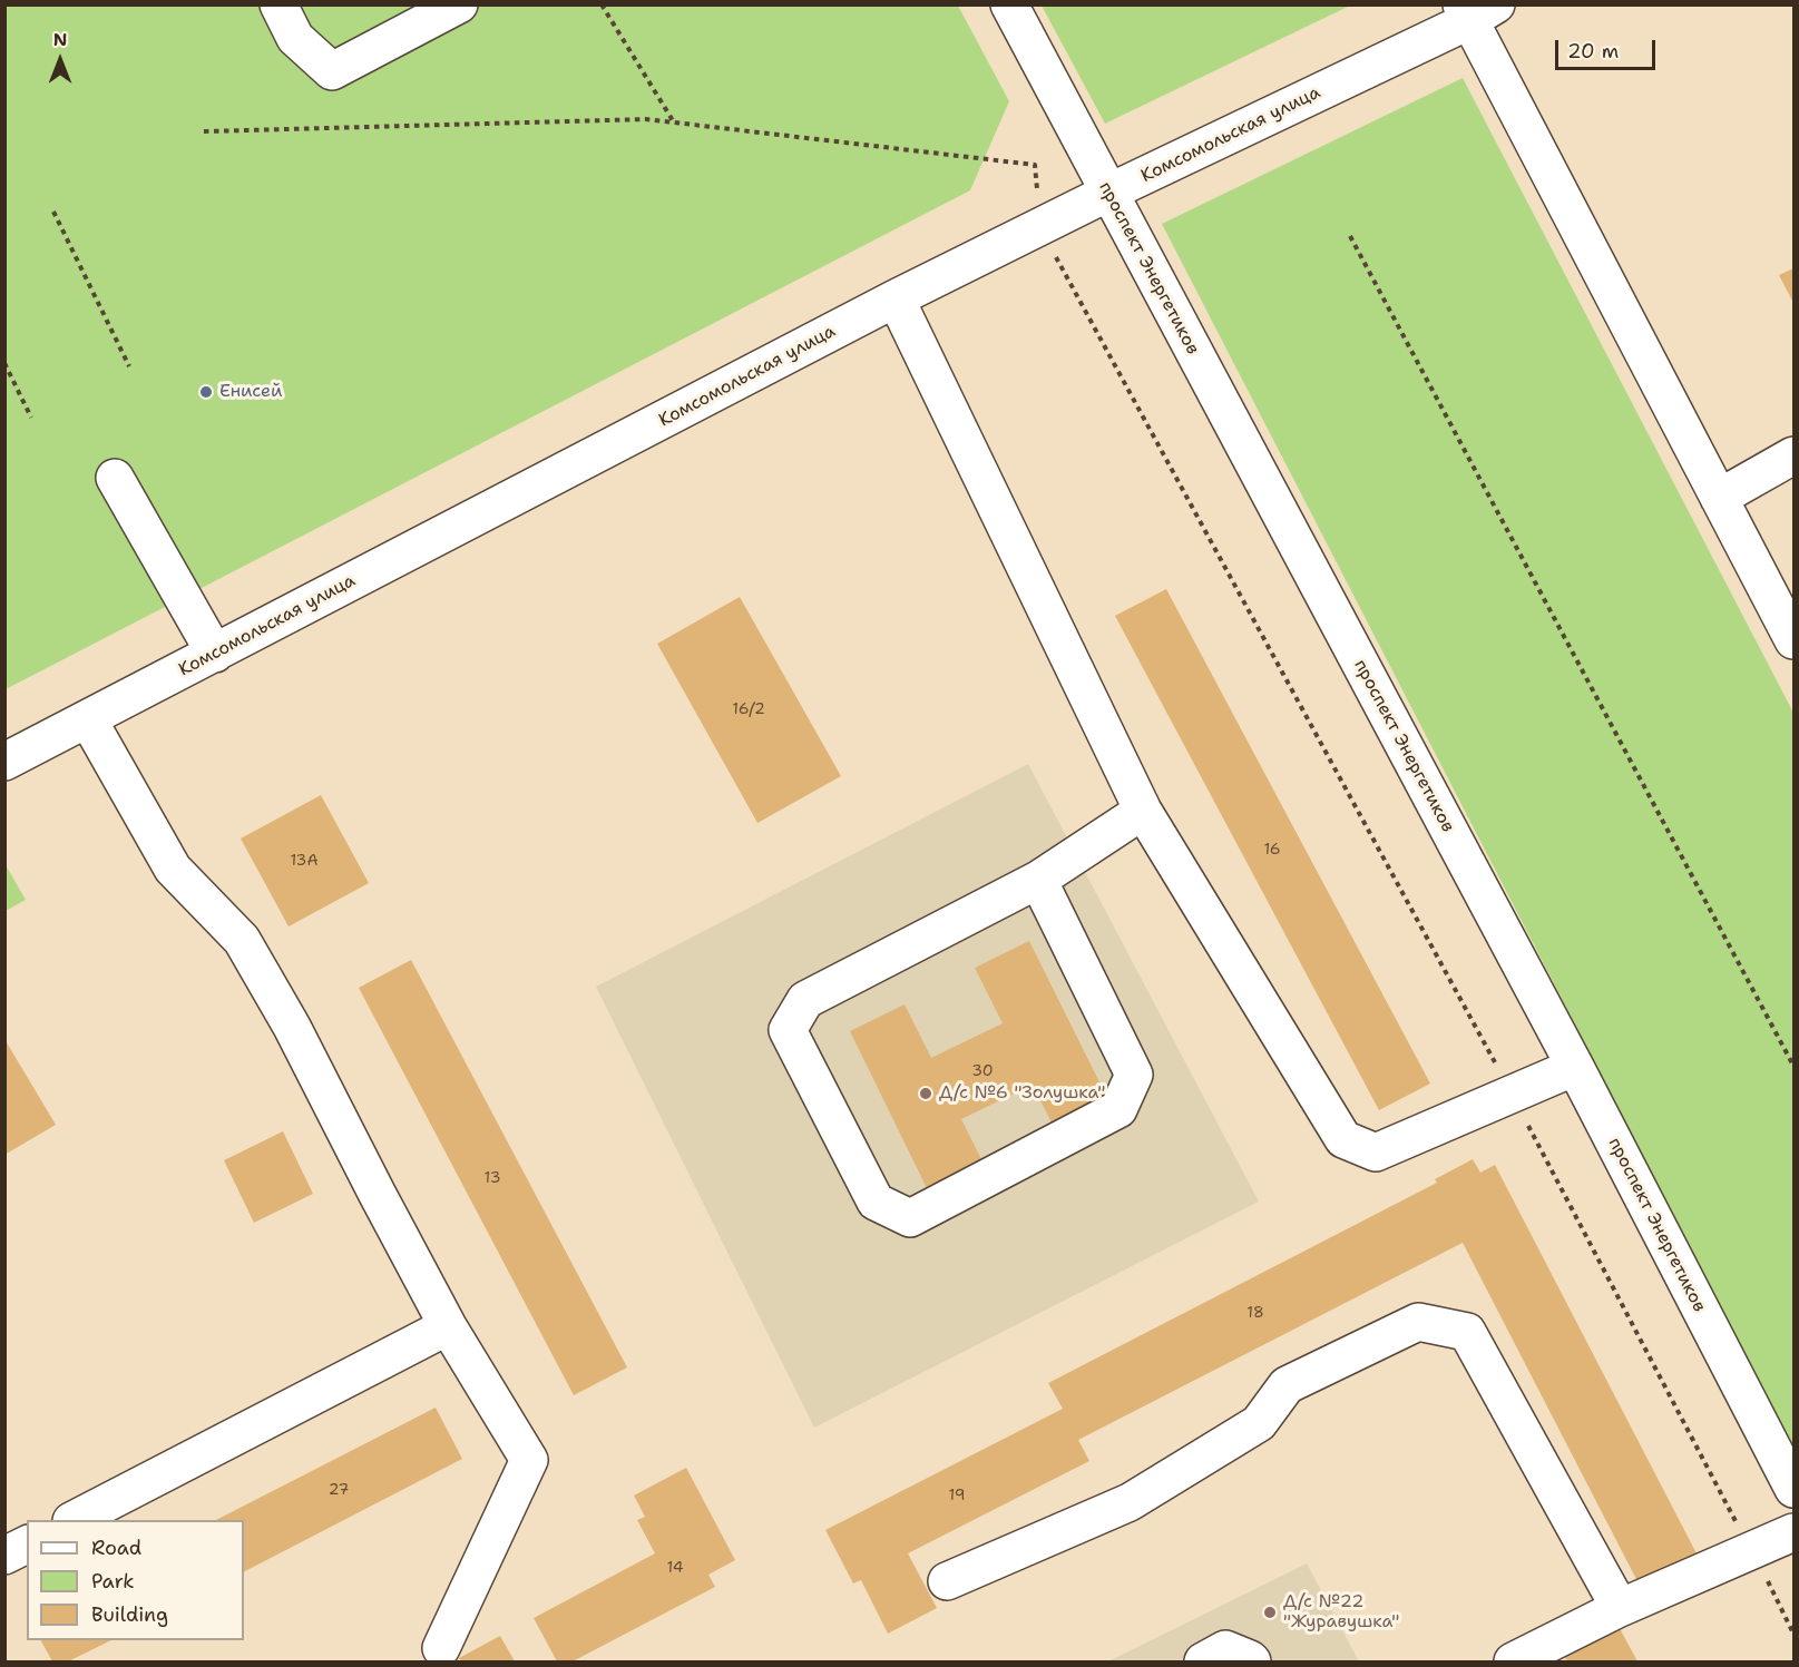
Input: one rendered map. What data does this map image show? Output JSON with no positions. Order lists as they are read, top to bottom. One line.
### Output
{"streets":{"street":["Комсомольская улица","проспект Энергетиков"]},"crossings":[["Комсомольская улица","проспект Энергетиков"]],"places":["Енисей","Д/с №6 \"Золушка\"","Д/с №22 \"Журавушка\""],"house_numbers":["16/2","16","13А","30","13","18","27","19","14"],"legend":["Road","Park","Building"],"scale_bar":"20 m","north":"top"}
